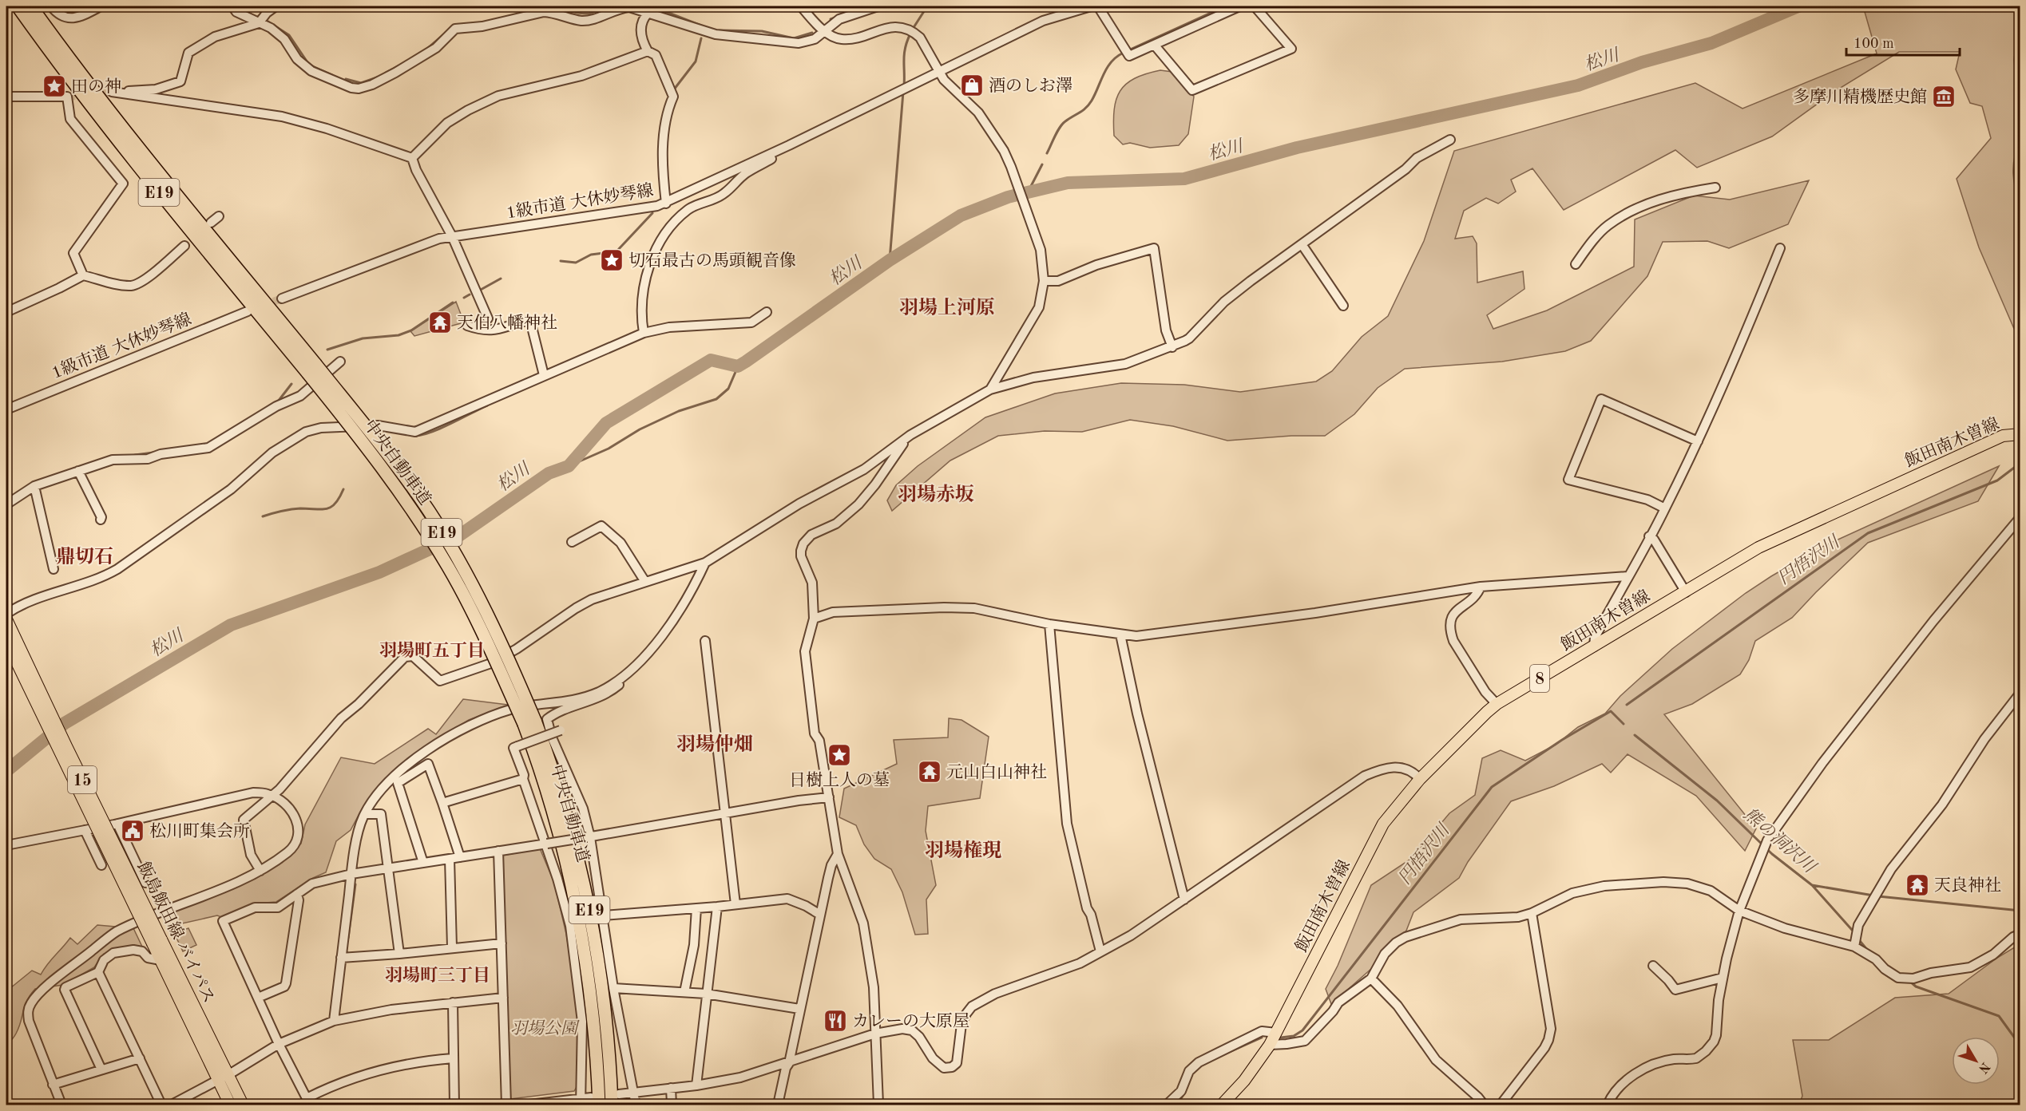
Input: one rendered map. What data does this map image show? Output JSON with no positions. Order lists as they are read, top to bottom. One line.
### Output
{"streets":{"highway":["E19","中央自動車道"],"main road":["飯田南木曽線","8","15","飯島飯田線 バイパス"],"street":["1級市道 大休妙琴線"]},"districts":["羽場上河原","羽場赤坂","鼎切石","羽場町五丁目","羽場仲畑","羽場権現","羽場町三丁目"],"water":["松川","円悟沢川","熊の洞沢川"],"parks":["羽場公園"],"places":{"shop":["酒のしお澤"],"place":["田の神","切石最古の馬頭観音像","日樹上人の墓"],"museum":["多摩川精機歴史館"],"temple":["天伯八幡神社","元山白山神社","天良神社"],"public building":["松川町集会所"],"restaurant":["カレーの大原屋"]},"scale_bar":"100 m","north":"bottom right"}
